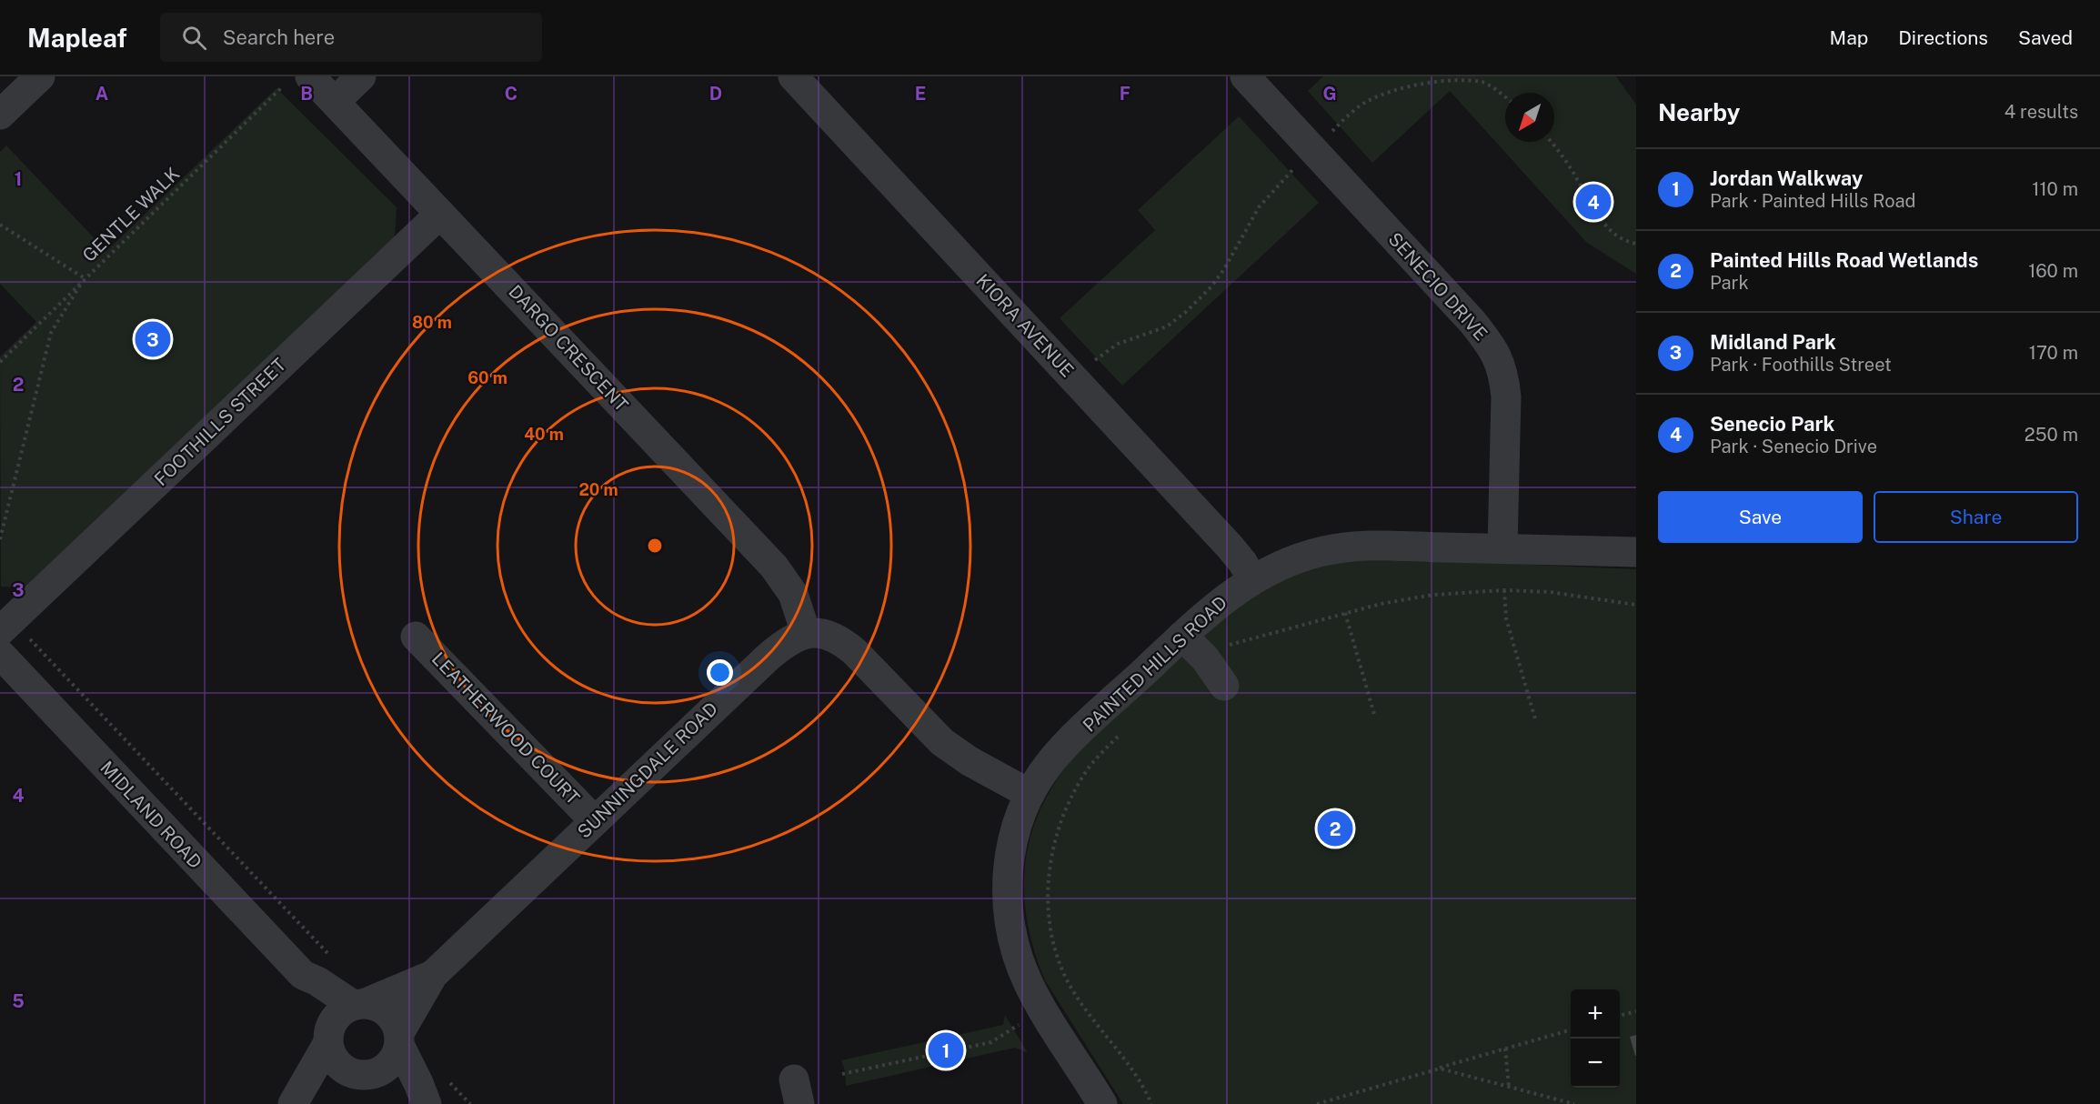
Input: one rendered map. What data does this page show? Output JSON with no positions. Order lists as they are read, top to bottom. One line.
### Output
{"streets":{"street":["SENECIO DRIVE","KIORA AVENUE","DARGO CRESCENT","FOOTHILLS STREET","PAINTED HILLS ROAD","LEATHERWOOD COURT","SUNNINGDALE ROAD","MIDLAND ROAD"],"path":["GENTLE WALK"]},"crossings":[["SENECIO DRIVE","PAINTED HILLS ROAD"],["KIORA AVENUE","PAINTED HILLS ROAD"],["DARGO CRESCENT","FOOTHILLS STREET"],["DARGO CRESCENT","SUNNINGDALE ROAD"],["LEATHERWOOD COURT","SUNNINGDALE ROAD"],["SUNNINGDALE ROAD","MIDLAND ROAD"]],"north":"bottom left","page":{"header":"Mapleaf","search":"Search here","nav":["Map","Directions","Saved"],"heading":["Nearby","4 results"],"list":[{"mark":"1","name":"Jordan Walkway","note":"Park · Painted Hills Road","value":"110 m"},{"mark":"2","name":"Painted Hills Road Wetlands","note":"Park","value":"160 m"},{"mark":"3","name":"Midland Park","note":"Park · Foothills Street","value":"170 m"},{"mark":"4","name":"Senecio Park","note":"Park · Senecio Drive","value":"250 m"}],"pins":["4","3","2","1"],"buttons":["Save","Share"],"map_buttons":["+","−"]},"grid":{"columns":["A","B","C","D","E","F","G"],"rows":["1","2","3","4","5"]},"rings":["80 m","60 m","40 m","20 m"]}
